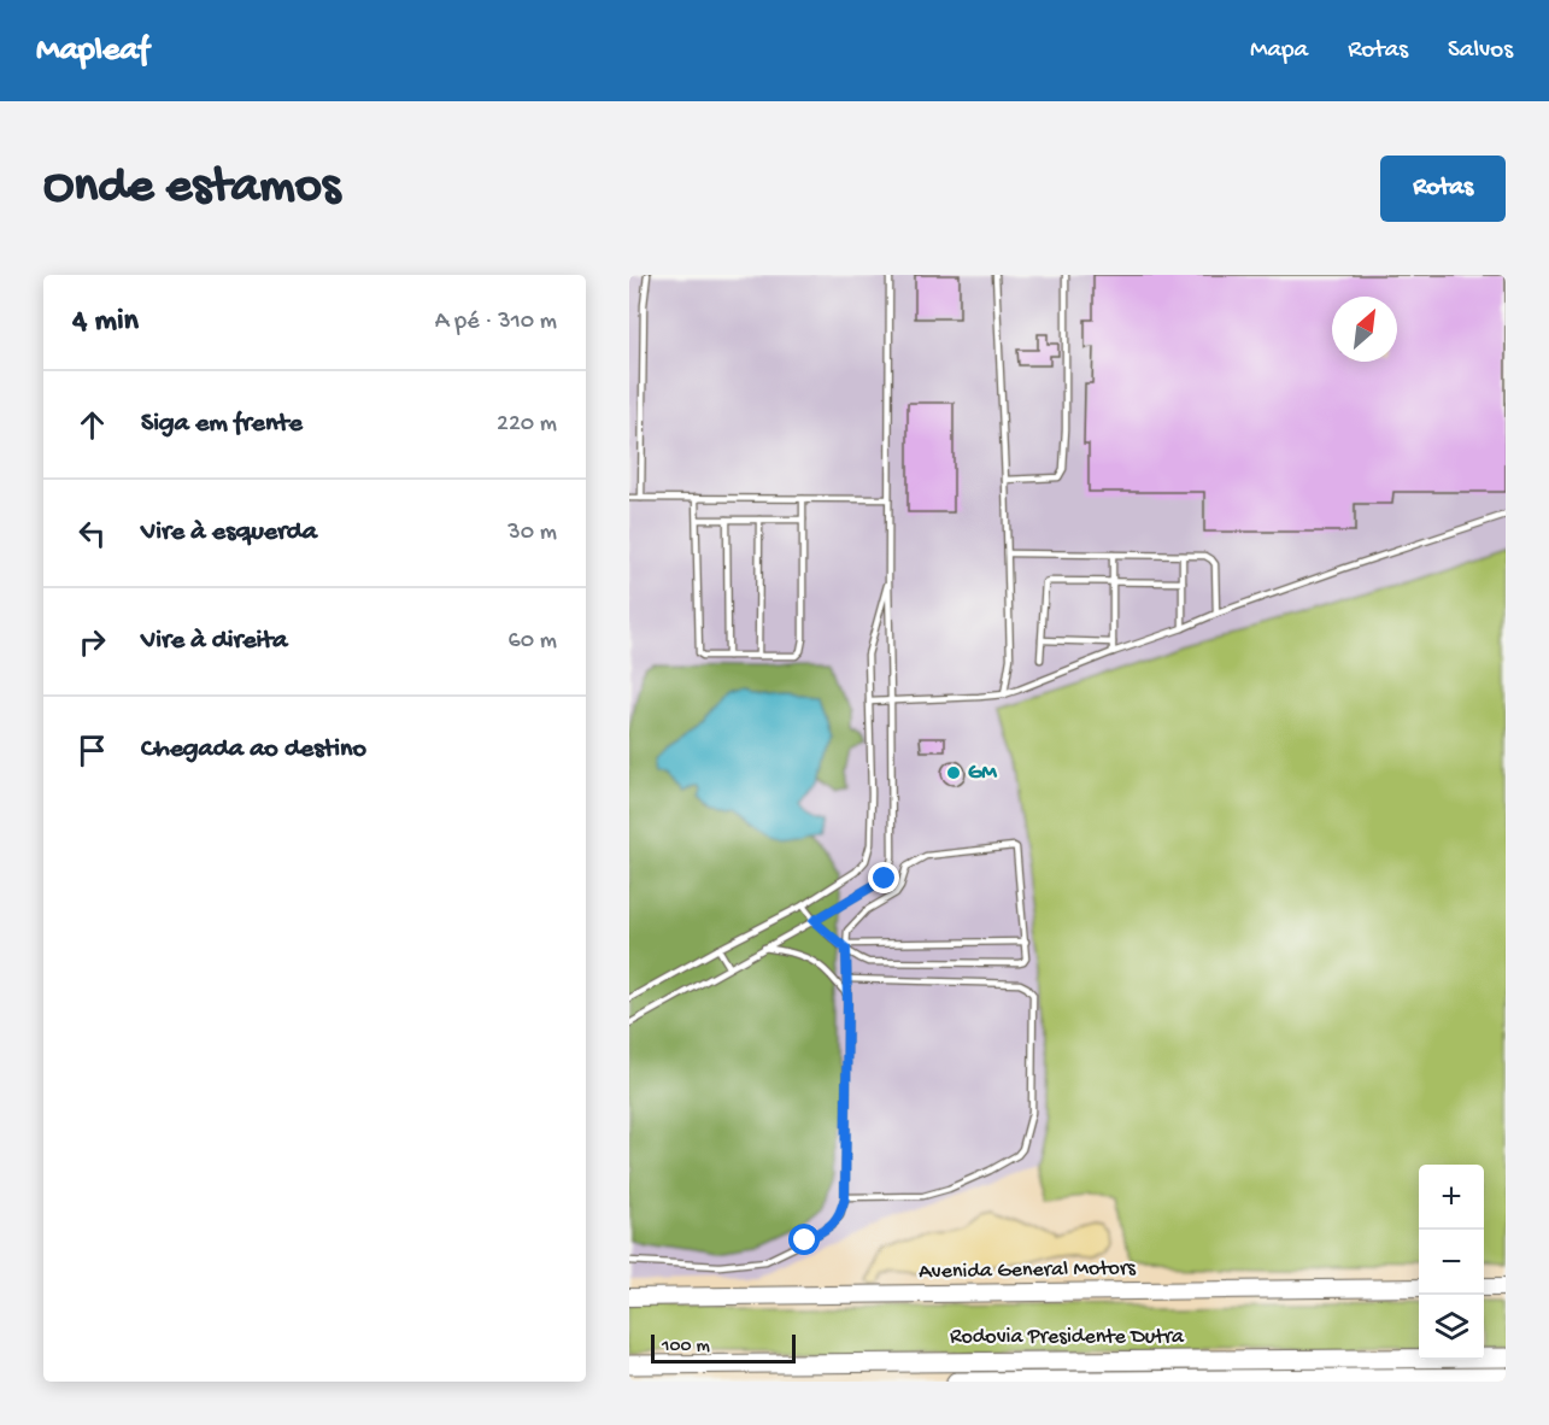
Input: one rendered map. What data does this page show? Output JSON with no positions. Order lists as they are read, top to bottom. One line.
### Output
{"streets":{"highway":["Rodovia Presidente Dutra"],"main road":["Avenida General Motors"]},"places":["GM"],"scale_bar":"100 m","north":"top right","page":{"header":"Mapleaf","nav":["Mapa","Rotas","Salvos"],"buttons":"Rotas","title":"Onde estamos","heading":["4 min","A pé · 310 m"],"list":[["Siga em frente","220 m"],["Vire à esquerda","30 m"],["Vire à direita","60 m"],"Chegada ao destino"],"map_buttons":["+","−"],"scale":"100 m"}}
